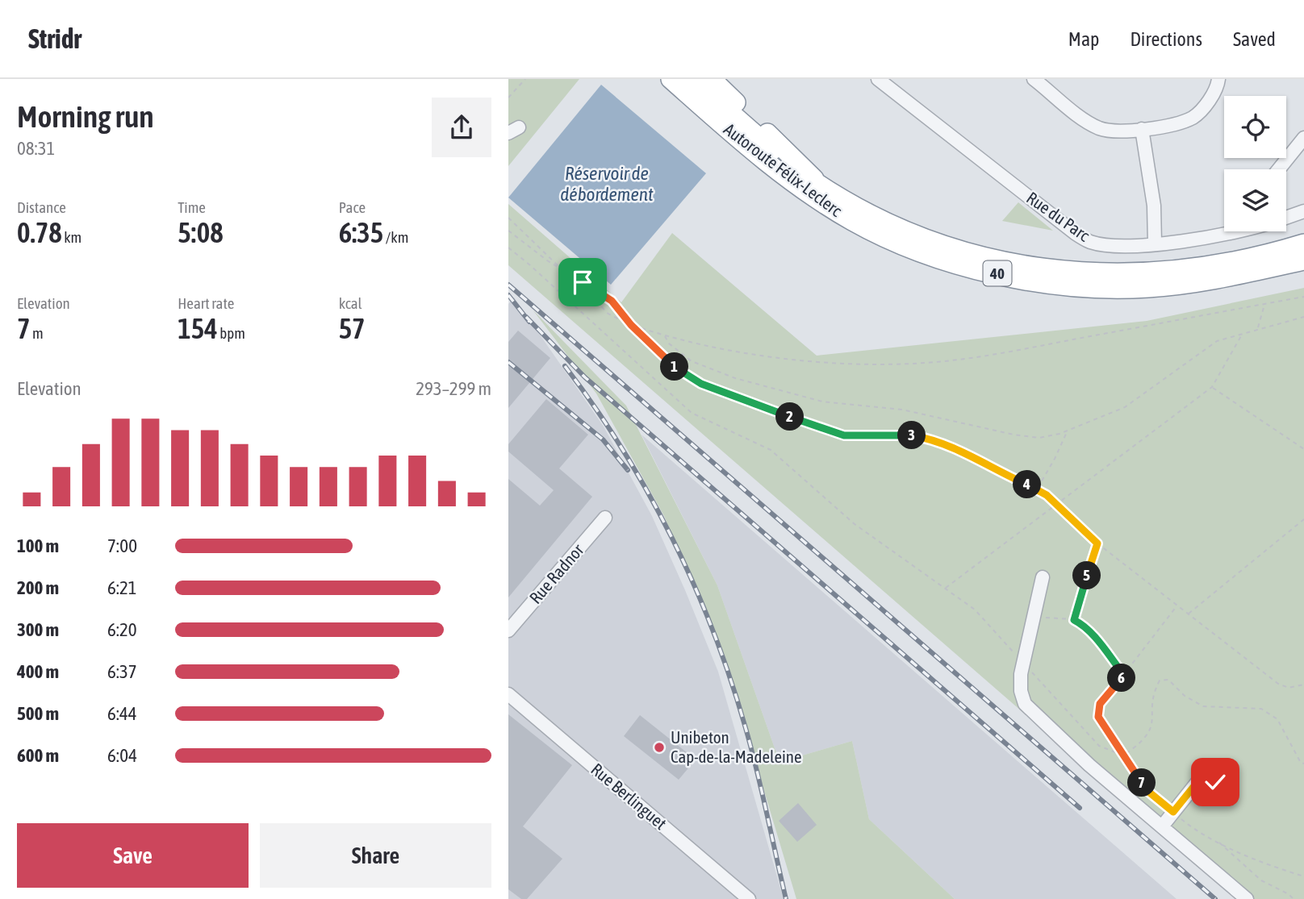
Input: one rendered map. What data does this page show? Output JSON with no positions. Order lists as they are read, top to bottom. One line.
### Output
{"streets":{"highway":["Autoroute Félix-Leclerc","40"],"street":["Rue du Parc","Rue Radnor","Rue Berlinguet"]},"water":["Réservoir de débordement"],"places":["Unibeton Cap-de-la-Madeleine"],"page":{"header":"Stridr","nav":["Map","Directions","Saved"],"heading":["Morning run","08:31"],"stats":[["Distance","0.78 km"],["Time","5:08"],["Pace","6:35 /km"],["Elevation","7 m"],["Heart rate","154 bpm"],["kcal","57"]],"pins":["1","2","3","4","5","6","7"],"chart":["Elevation","293–299 m"],"list":[{"name":"100 m","note":"7:00"},{"name":"200 m","note":"6:21"},{"name":"300 m","note":"6:20"},{"name":"400 m","note":"6:37"},{"name":"500 m","note":"6:44"},{"name":"600 m","note":"6:04"}],"buttons":["Save","Share"]}}
